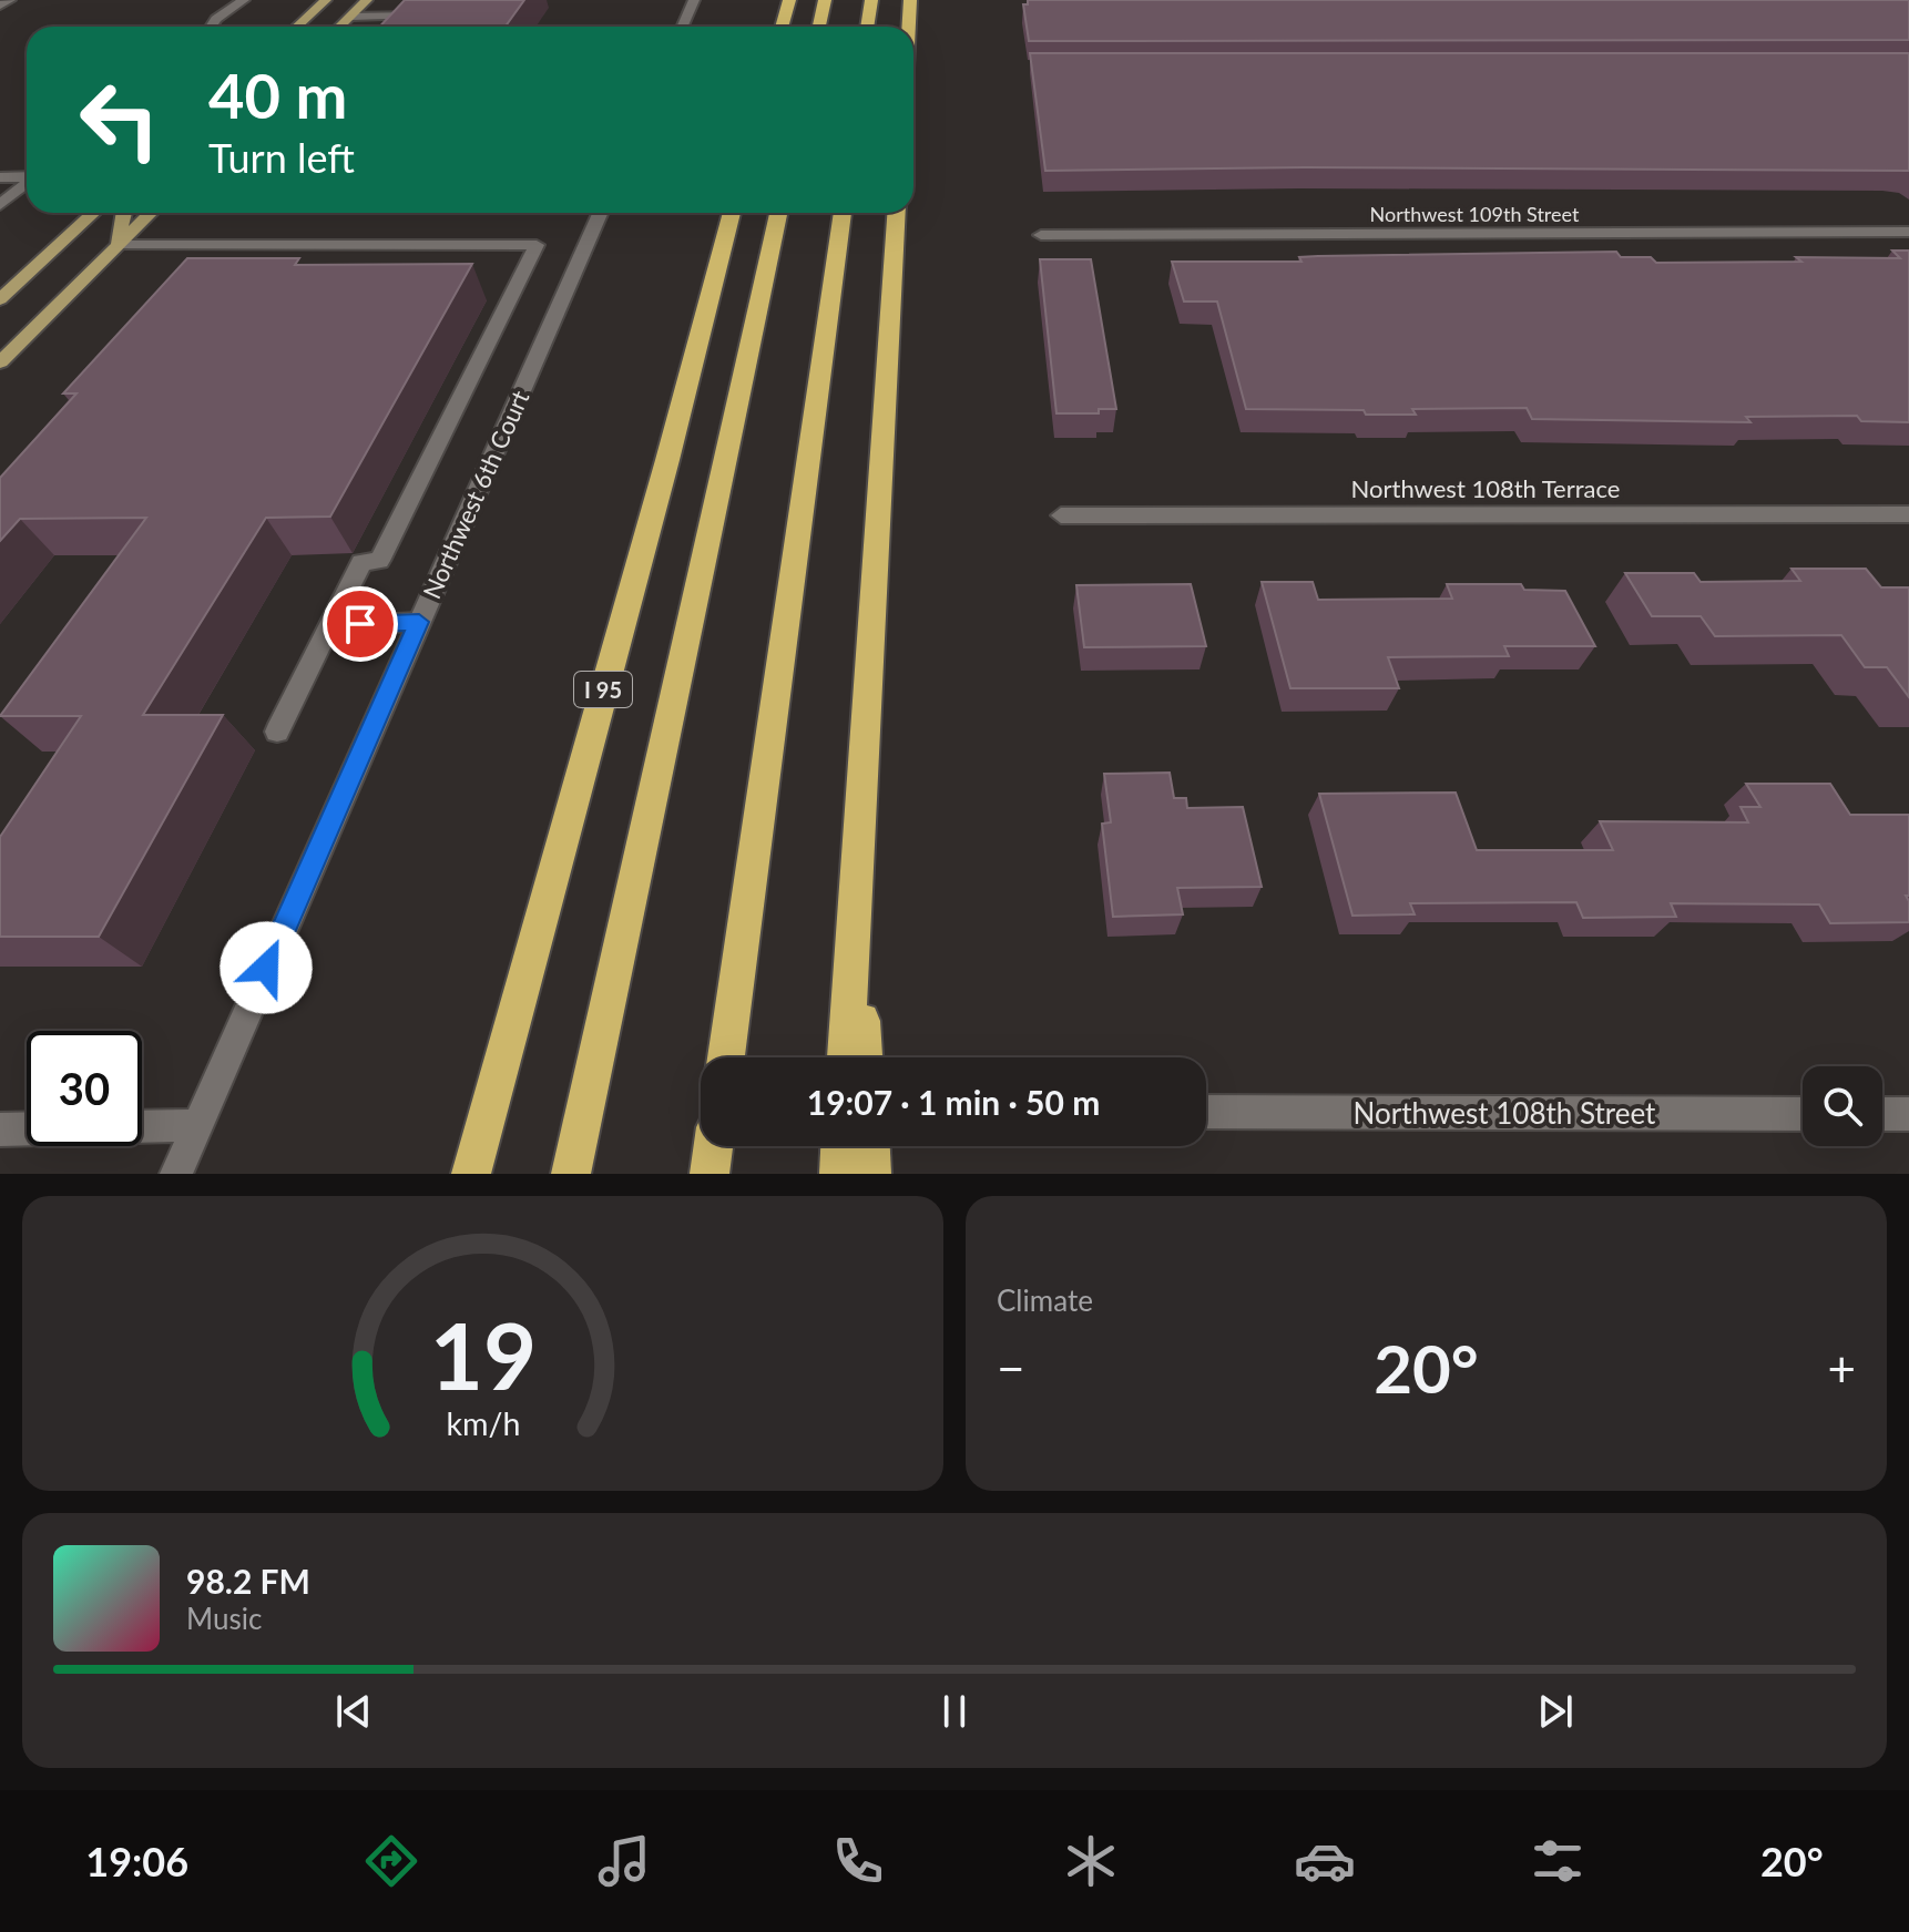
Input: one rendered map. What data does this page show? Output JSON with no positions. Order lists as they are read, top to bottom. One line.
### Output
{"streets":{"highway":["I 95"],"street":["Northwest 109th Street","Northwest 108th Terrace","Northwest 6th Court","Northwest 108th Street"]},"page":{"turn":["40 m","Turn left"],"limit":"30","trip":"19:07 · 1 min · 50 m","tile":"Climate","heat":["−","20°","+"],"song":["98.2 FM","Music"],"tabs":["19:06","20°"],"gauge":["19","km/h"]}}
